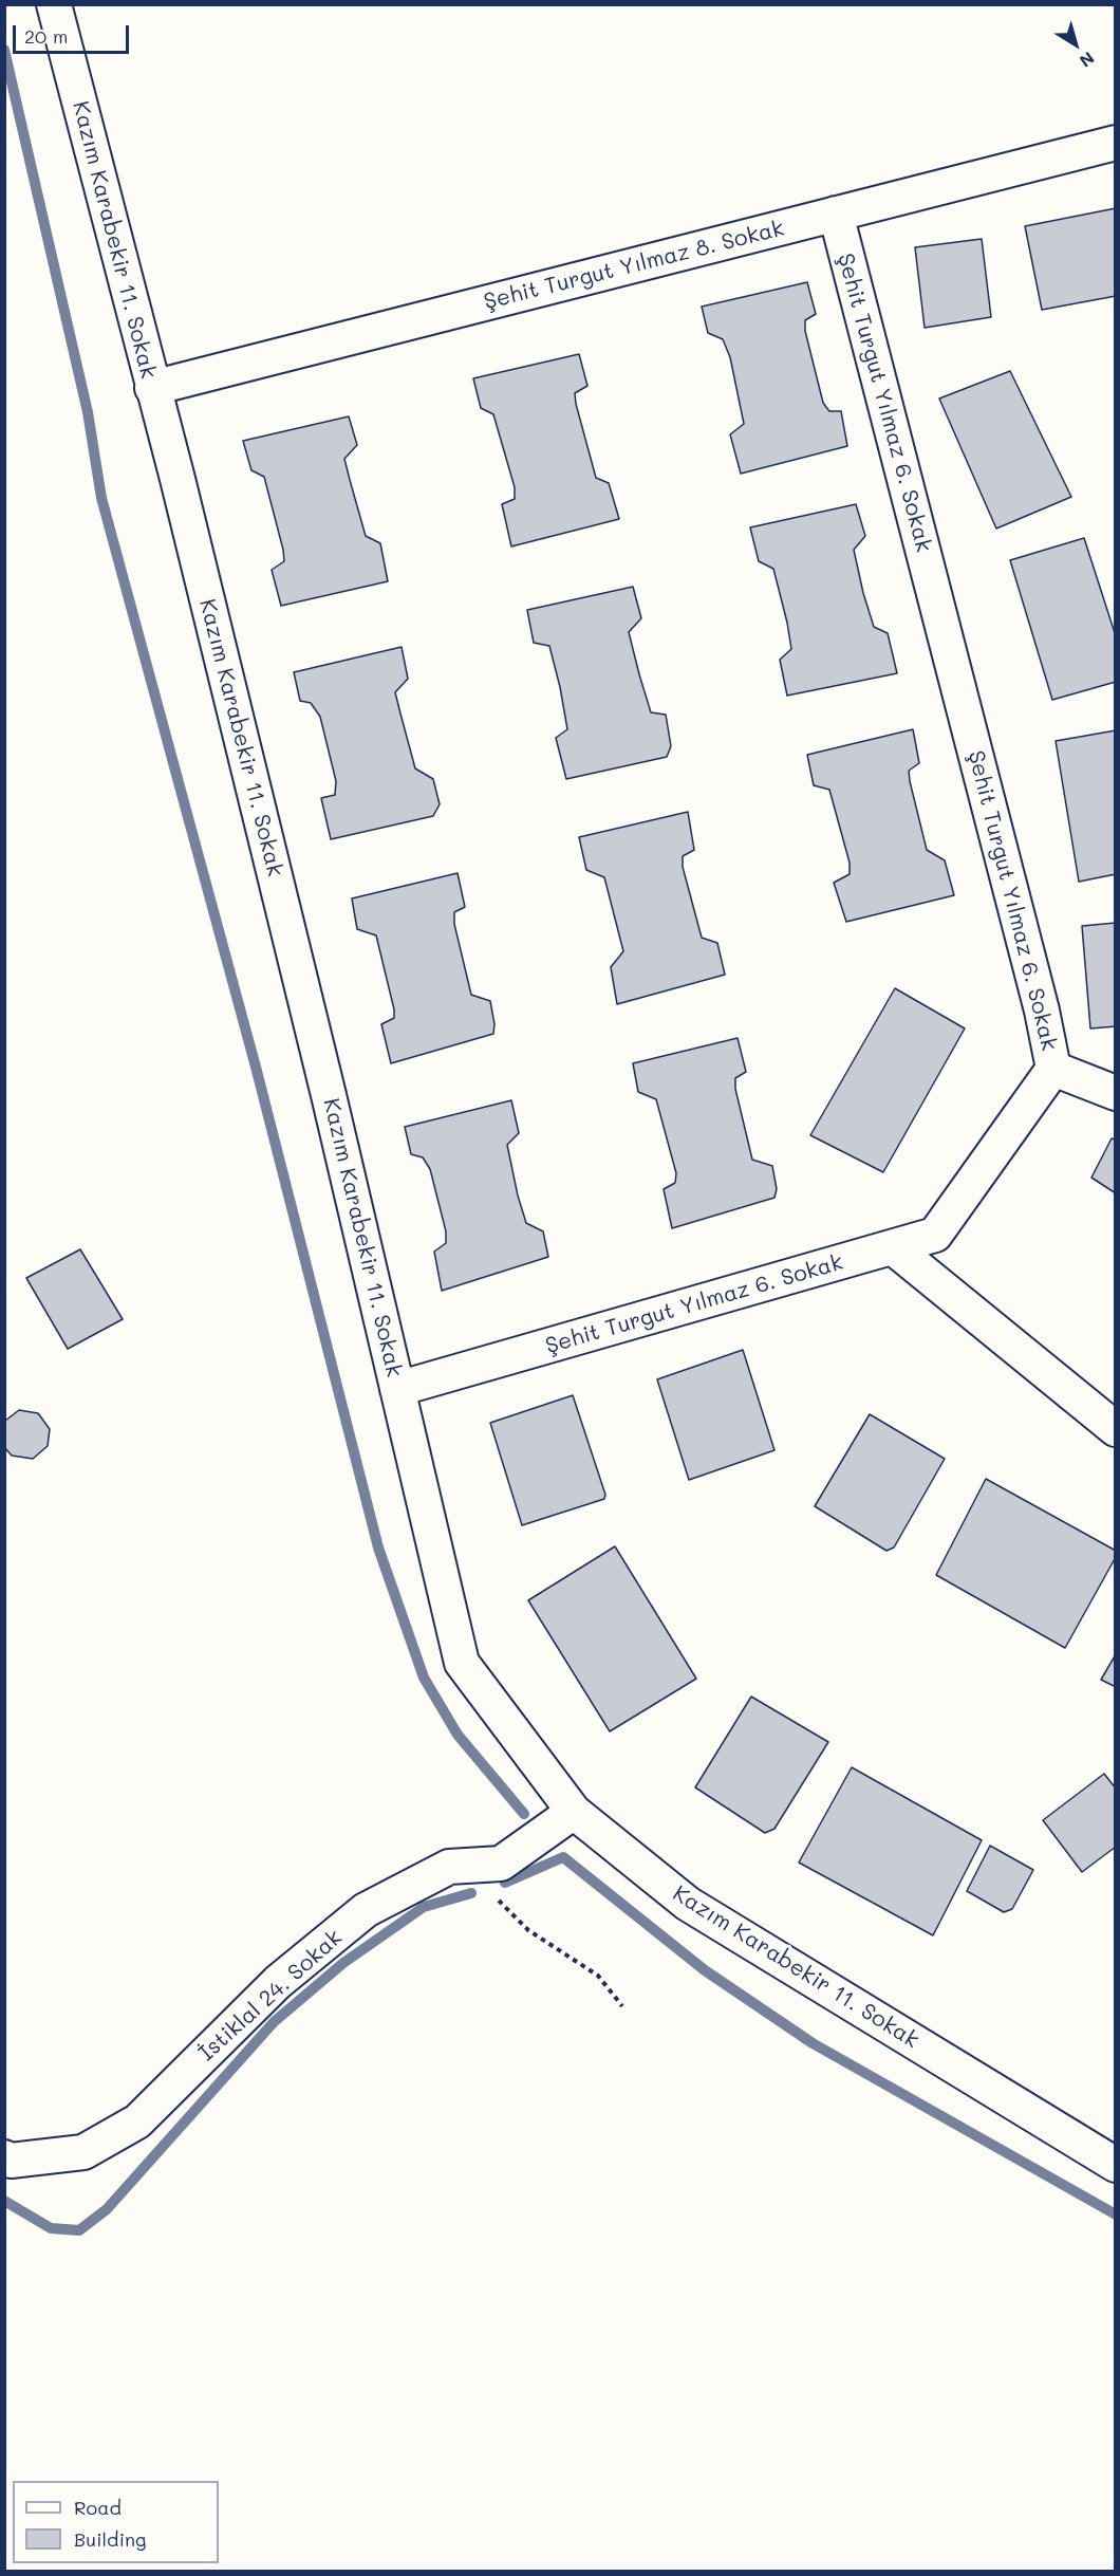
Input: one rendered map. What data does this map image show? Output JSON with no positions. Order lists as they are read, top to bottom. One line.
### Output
{"streets":{"street":["Kazım Karabekir 11. Sokak","Şehit Turgut Yılmaz 8. Sokak","Şehit Turgut Yılmaz 6. Sokak","İstiklal 24. Sokak"]},"crossings":[["Kazım Karabekir 11. Sokak","Şehit Turgut Yılmaz 8. Sokak"],["Kazım Karabekir 11. Sokak","Şehit Turgut Yılmaz 6. Sokak"],["Kazım Karabekir 11. Sokak","İstiklal 24. Sokak"],["Şehit Turgut Yılmaz 8. Sokak","Şehit Turgut Yılmaz 6. Sokak"]],"legend":["Road","Building"],"scale_bar":"20 m","north":"bottom right"}
